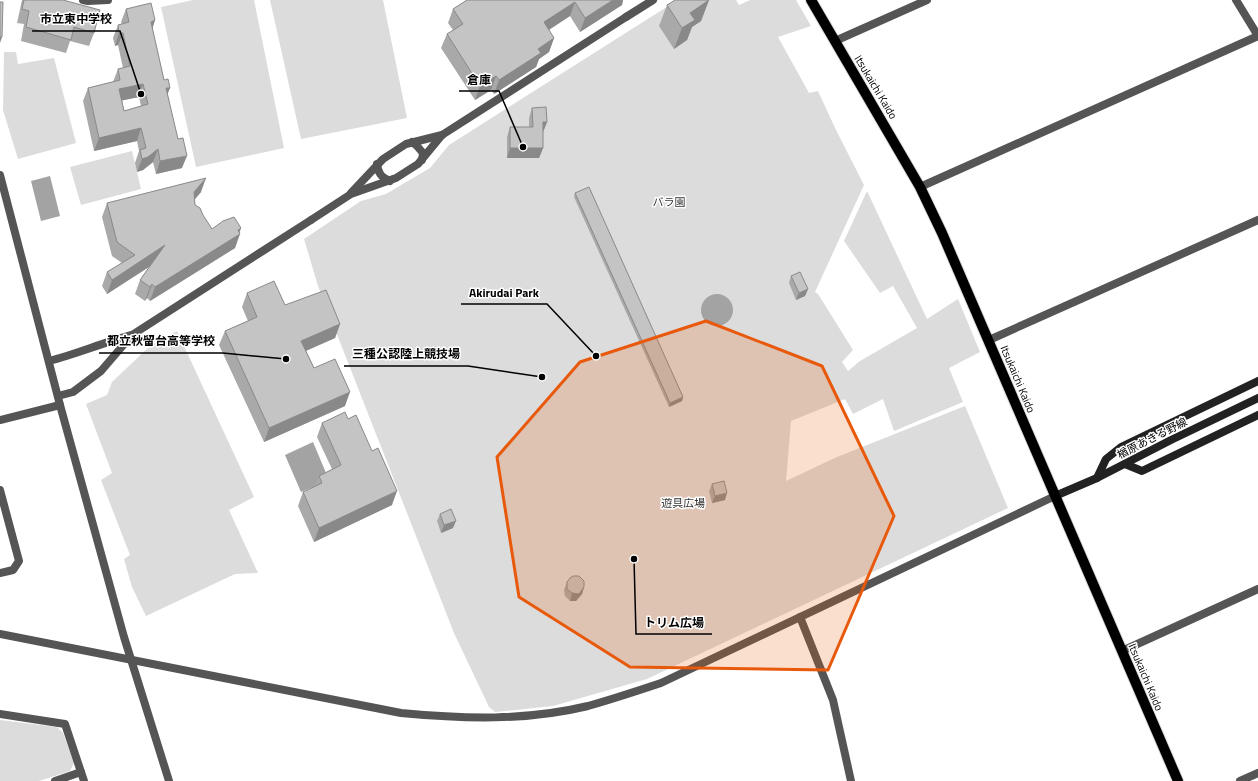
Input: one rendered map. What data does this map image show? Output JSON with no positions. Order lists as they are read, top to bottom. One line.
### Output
{"streets":{"main road":["Itsukaichi Kaido","楢原あきる野線"]},"crossings":[["Itsukaichi Kaido","楢原あきる野線"]],"parks":["バラ園","遊具広場"],"places":["市立東中学校","倉庫","Akirudai Park","都立秋留台高等学校","三種公認陸上競技場","トリム広場"]}
